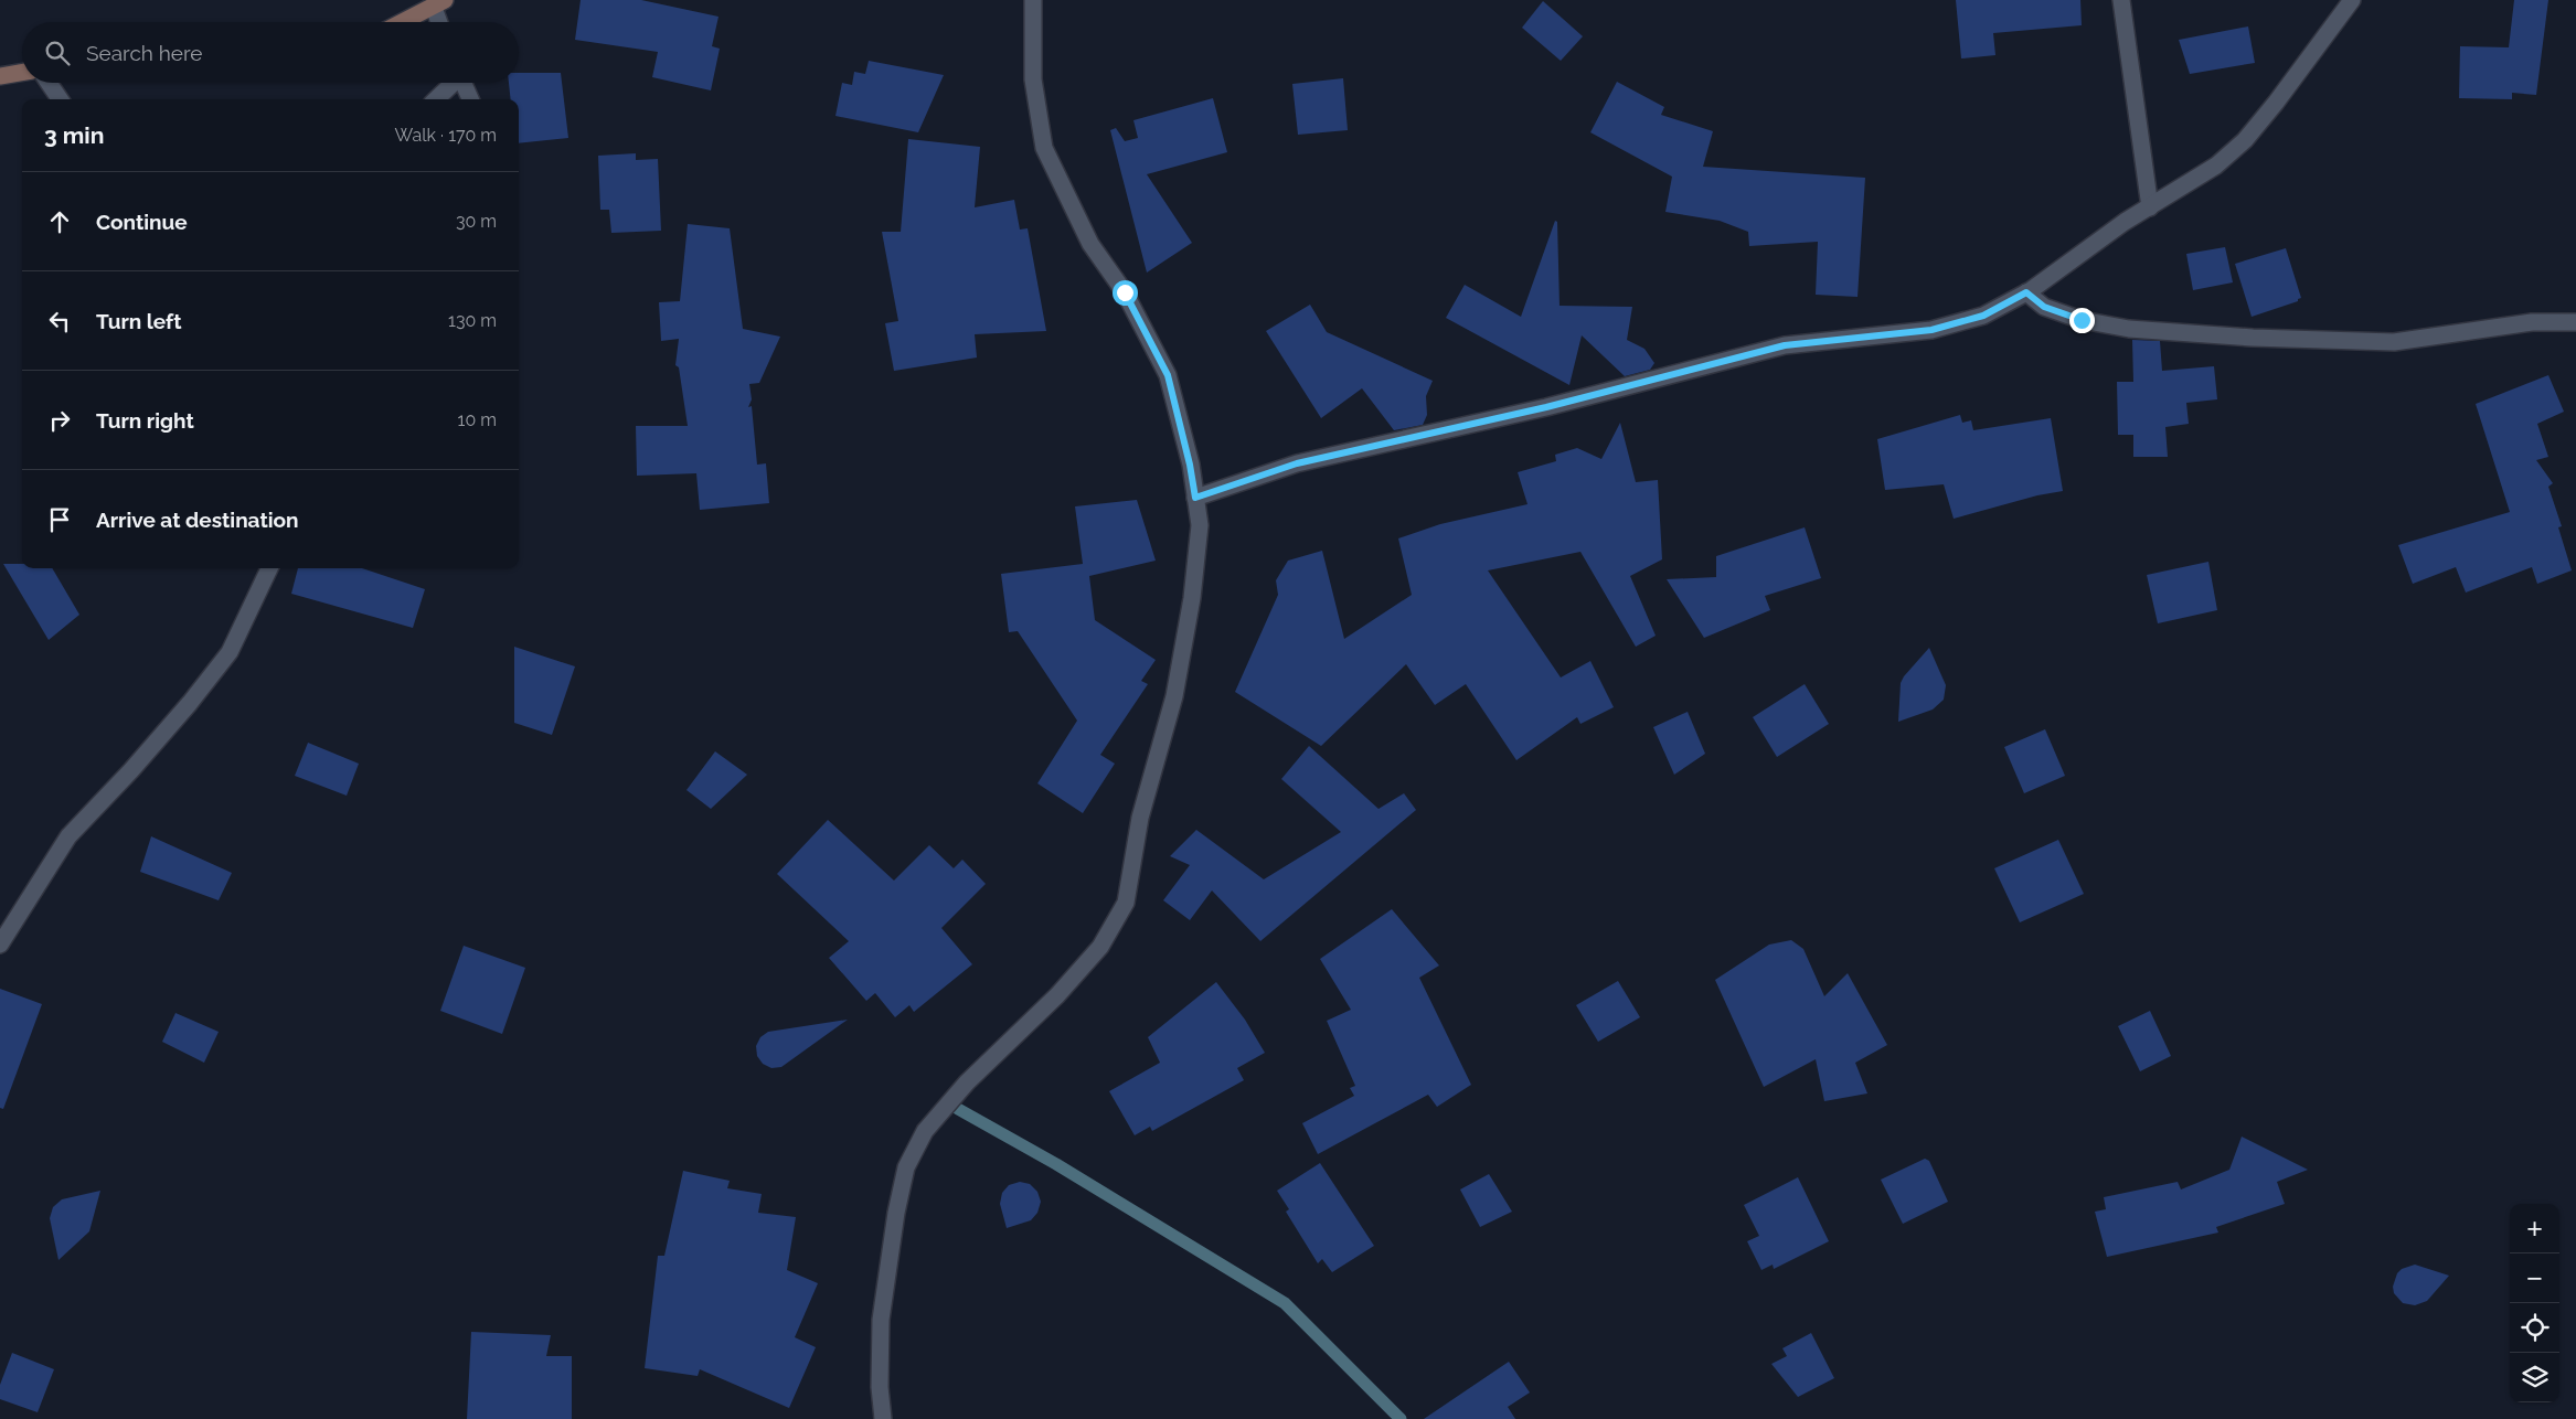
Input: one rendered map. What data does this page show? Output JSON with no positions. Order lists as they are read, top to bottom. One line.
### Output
{"page":{"search":"Search here","heading":["3 min","Walk · 170 m"],"list":[["Continue","30 m"],["Turn left","130 m"],["Turn right","10 m"],"Arrive at destination"],"map_buttons":["+","−"]}}
